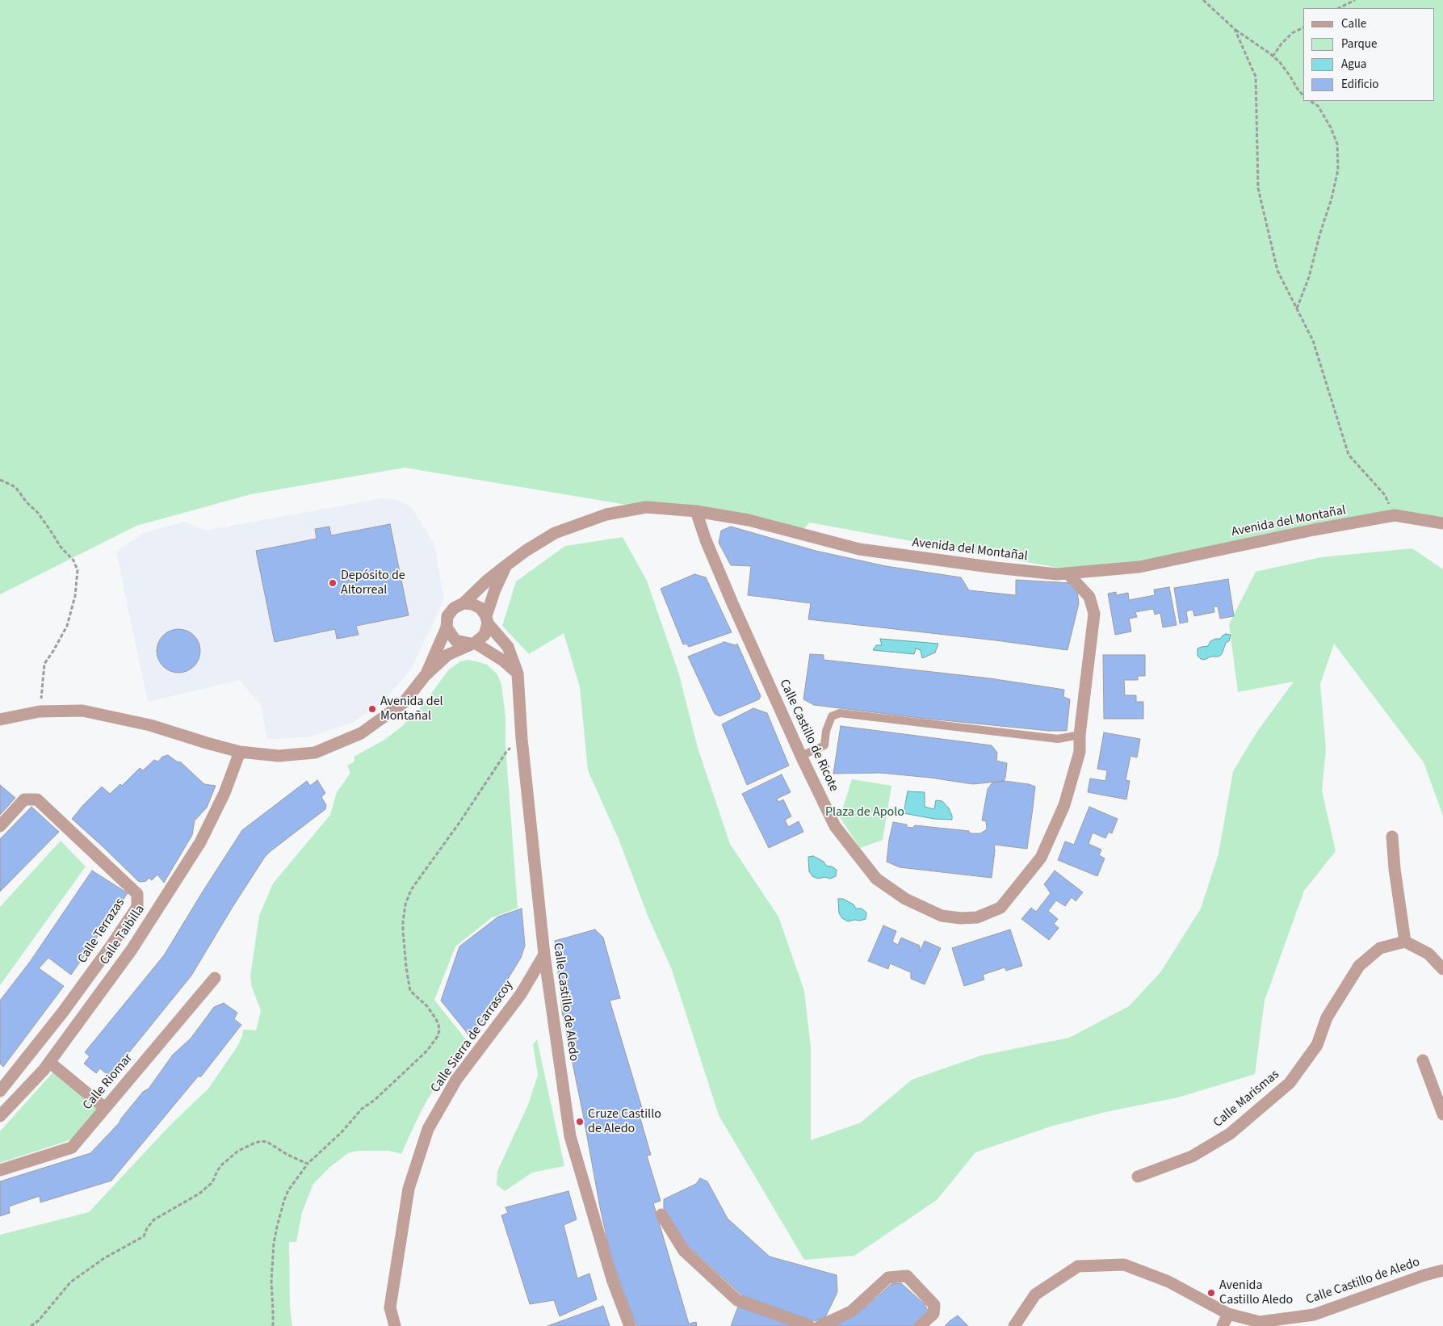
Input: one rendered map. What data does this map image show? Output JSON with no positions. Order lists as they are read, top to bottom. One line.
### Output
{"streets":{"street":["Avenida del Montañal","Calle Castillo de Ricote","Calle Terrazas","Calle Taibilla","Calle Castillo de Aledo","Calle Sierra de Carrascoy","Calle Riomar","Calle Marismas"]},"crossings":[["Avenida del Montañal","Calle Castillo de Ricote"],["Avenida del Montañal","Calle Castillo de Aledo"],["Calle Castillo de Aledo","Calle Sierra de Carrascoy"]],"parks":["Plaza de Apolo"],"places":["Depósito de Altorreal","Avenida del Montañal","Cruze Castillo de Aledo","Avenida Castillo Aledo"],"legend":["Calle","Parque","Agua","Edificio"]}
